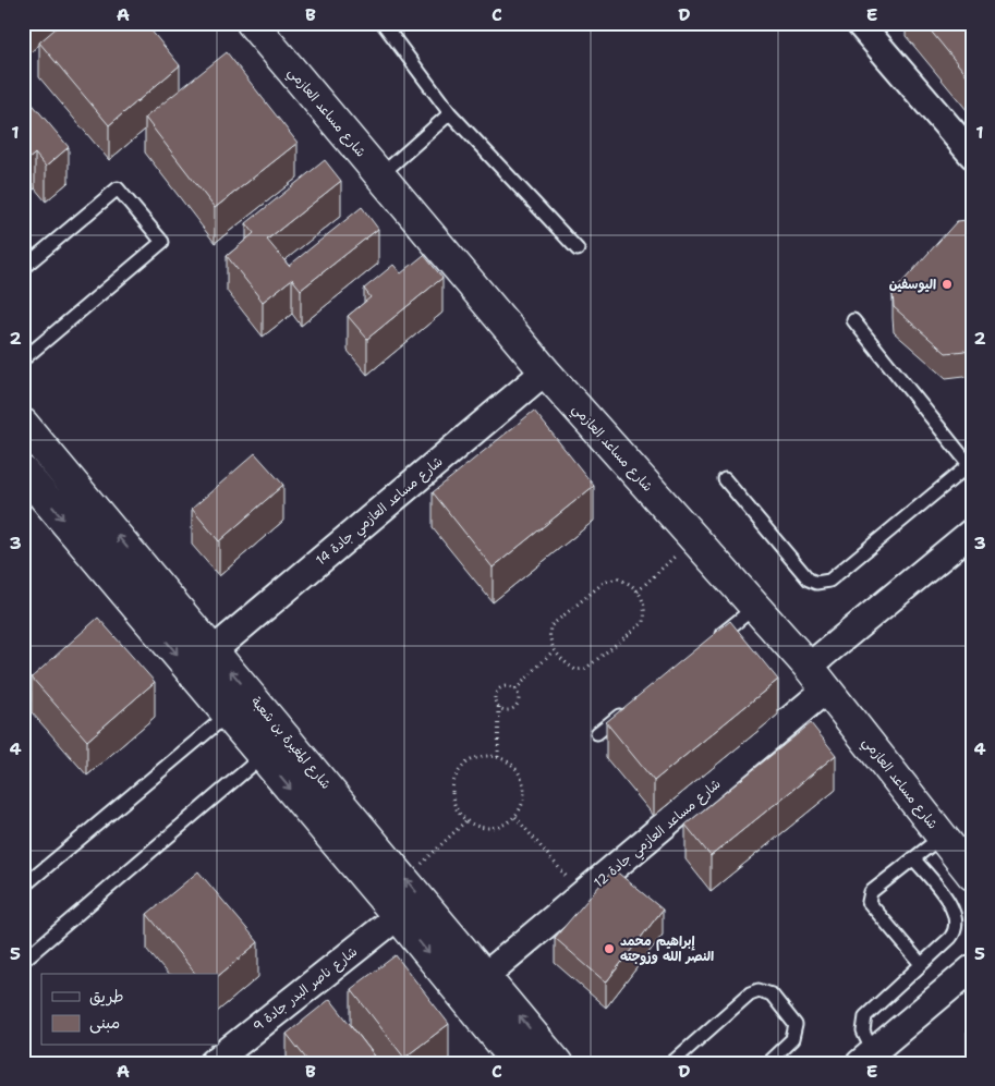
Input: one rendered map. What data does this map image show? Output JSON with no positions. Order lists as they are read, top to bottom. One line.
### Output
{"streets":{"main road":["شارع مساعد العازمي","شارع المغيرة بن شعبة"],"street":["شارع مساعد العازمي جادة 14","شارع مساعد العازمي جادة 12","شارع ناصر البدر جادة 9"]},"crossings":[["شارع مساعد العازمي","شارع مساعد العازمي جادة 14"],["شارع مساعد العازمي","شارع مساعد العازمي جادة 12"],["شارع مساعد العازمي جادة 14","شارع المغيرة بن شعبة"],["شارع المغيرة بن شعبة","شارع مساعد العازمي جادة 12"]],"places":["اليوسفين","إبراهيم محمد النصر الله وزوجته"],"legend":["طريق","مبنى"],"grid":{"columns":["A","B","C","D","E"],"rows":["1","2","3","4","5"]}}
